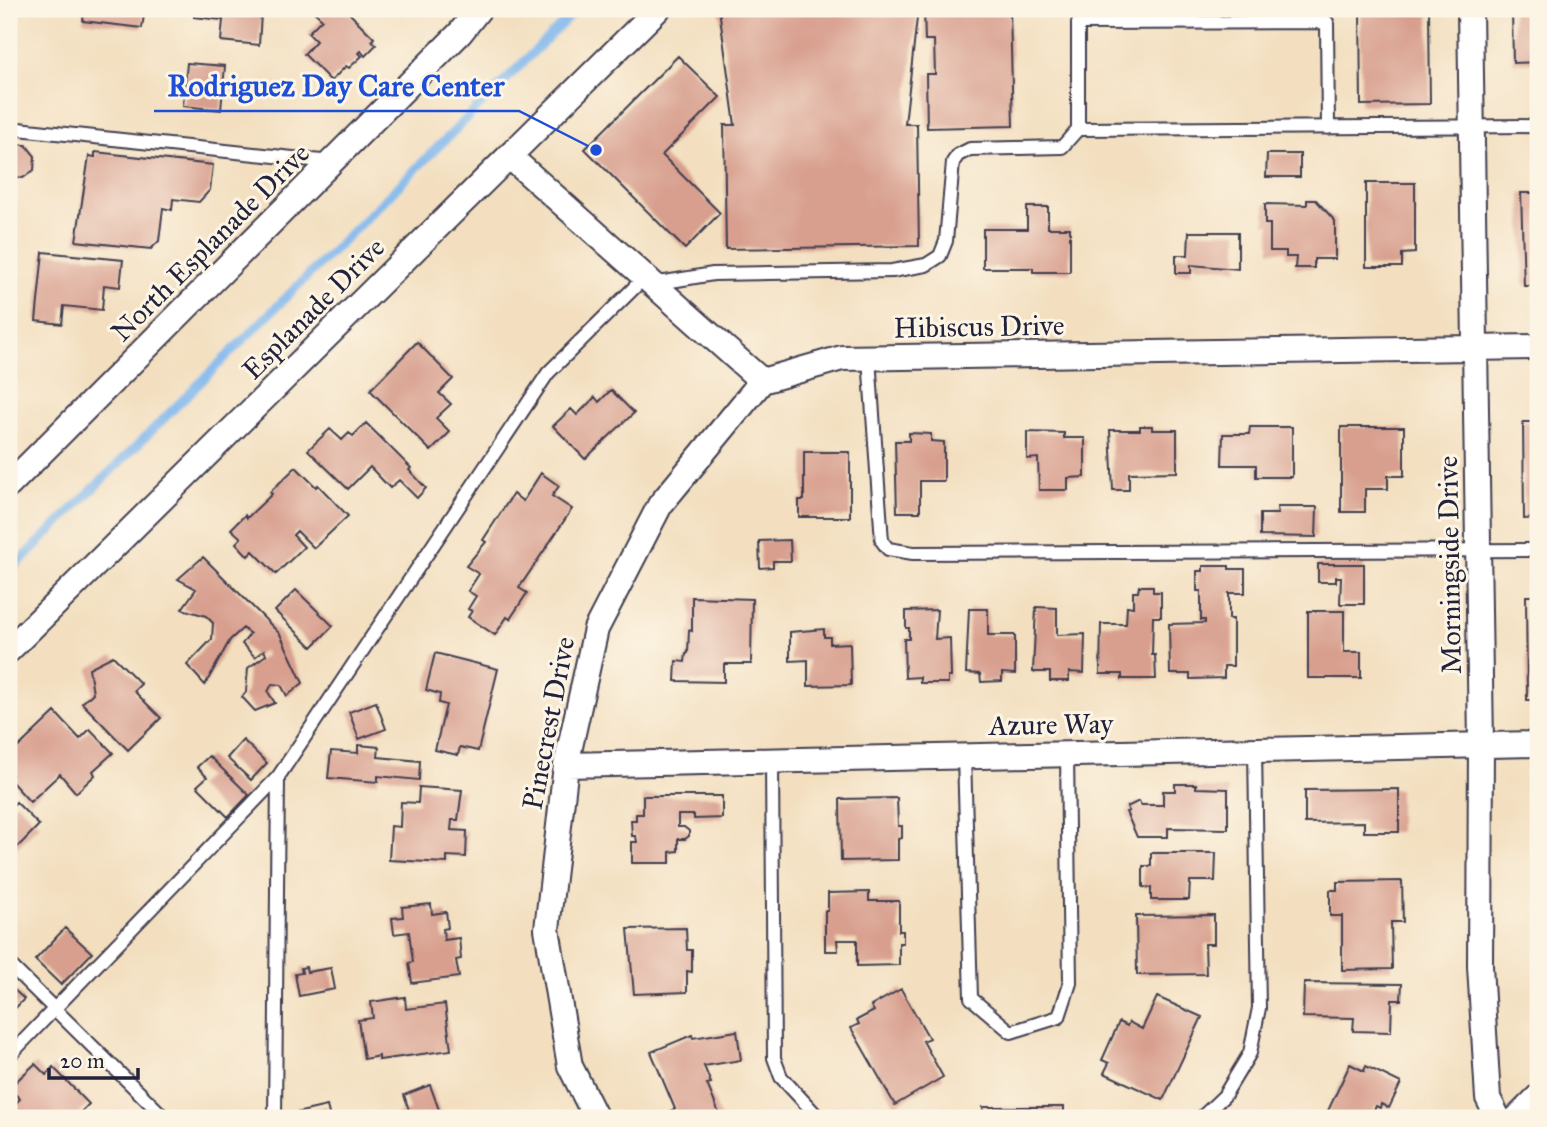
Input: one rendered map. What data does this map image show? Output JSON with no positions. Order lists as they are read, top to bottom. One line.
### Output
{"streets":{"street":["North Esplanade Drive","Esplanade Drive","Hibiscus Drive","Morningside Drive","Pinecrest Drive","Azure Way"]},"crossings":[["Hibiscus Drive","Morningside Drive"],["Hibiscus Drive","Pinecrest Drive"],["Morningside Drive","Azure Way"],["Pinecrest Drive","Azure Way"]],"places":["Rodriguez Day Care Center"],"scale_bar":"20 m"}
